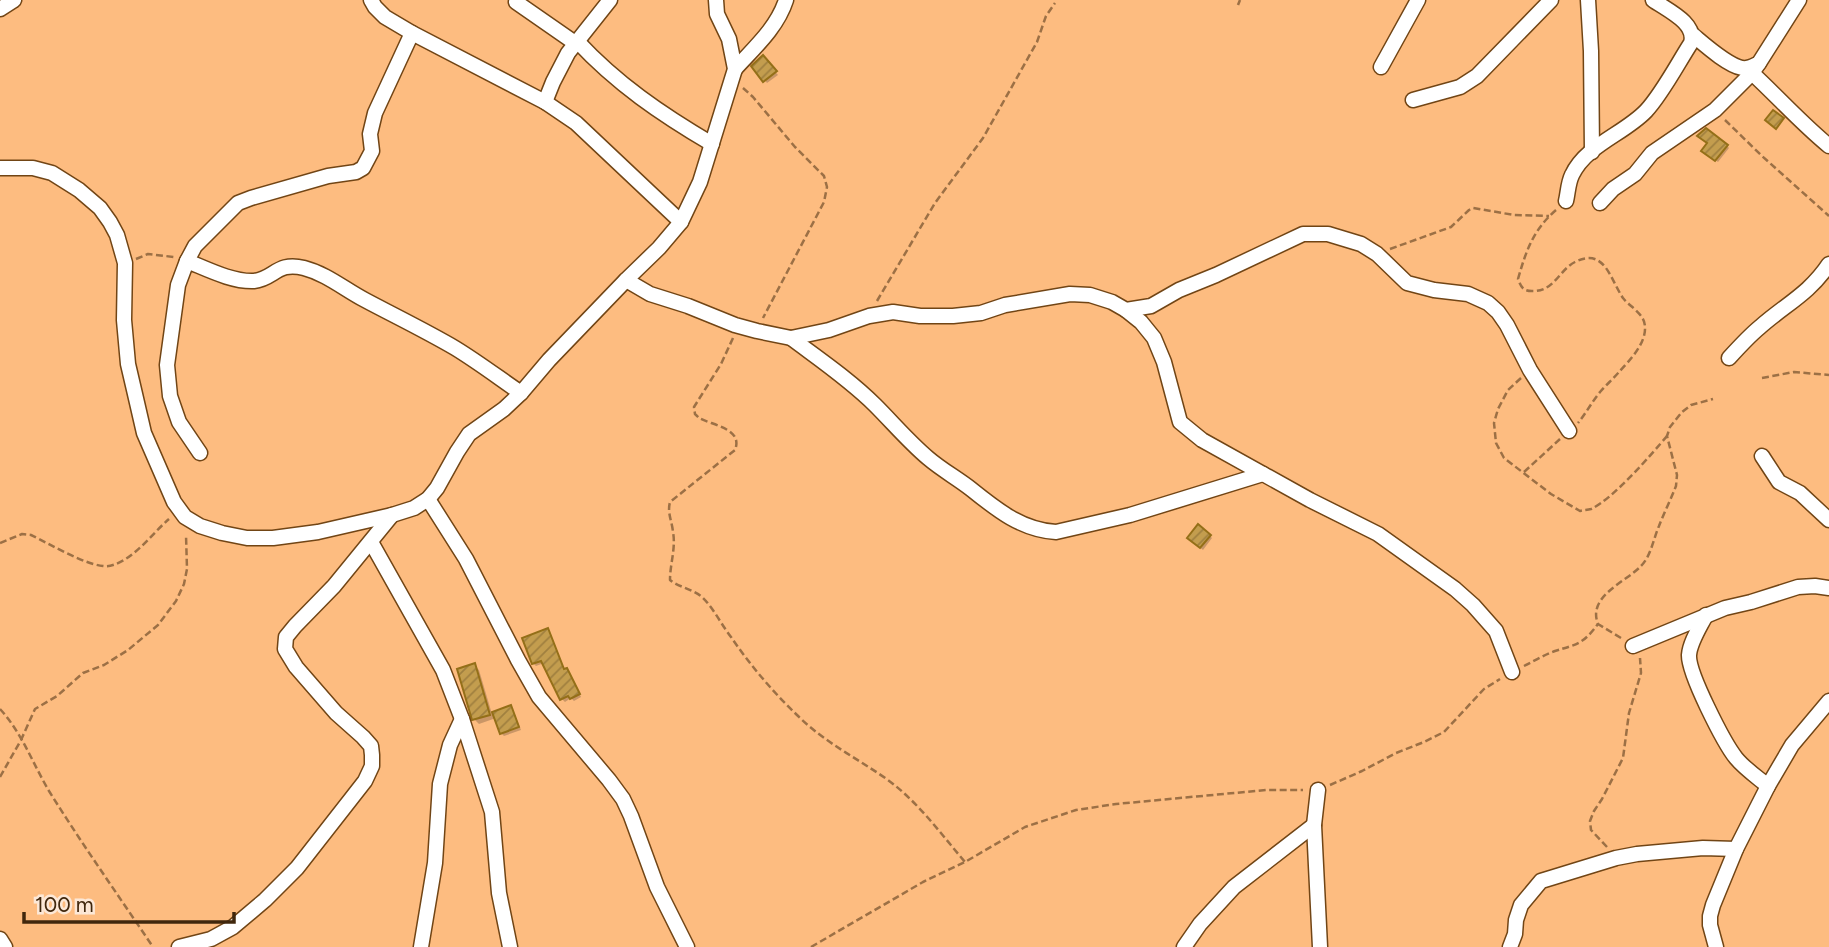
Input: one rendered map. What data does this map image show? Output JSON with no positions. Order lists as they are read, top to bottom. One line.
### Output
{"scale_bar":"100 m"}
